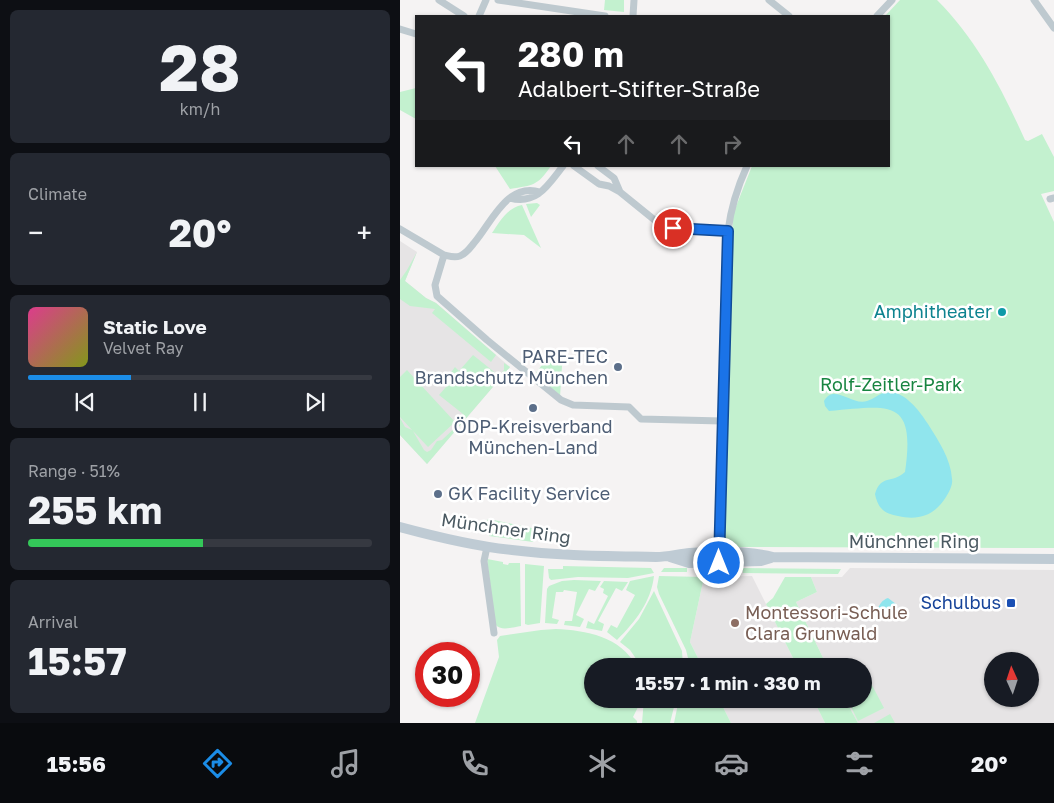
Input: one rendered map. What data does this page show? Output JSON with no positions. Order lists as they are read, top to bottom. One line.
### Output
{"streets":{"main road":["Münchner Ring"]},"parks":["Rolf-Zeitler-Park"],"places":{"other":["Amphitheater","PARE-TEC Brandschutz München","ÖDP-Kreisverband München-Land","GK Facility Service","Montessori-Schule Clara Grunwald"],"transit":["Schulbus"]},"north":"top","page":{"tile":[["28","km/h"],"Climate",["Range · 51%","255 km"],["Arrival","15:57"]],"turn":["280 m","Adalbert-Stifter-Straße"],"heat":["−","20°","+"],"song":["Static Love","Velvet Ray"],"limit":"30","trip":"15:57 · 1 min · 330 m","tabs":["15:56","20°"]}}
